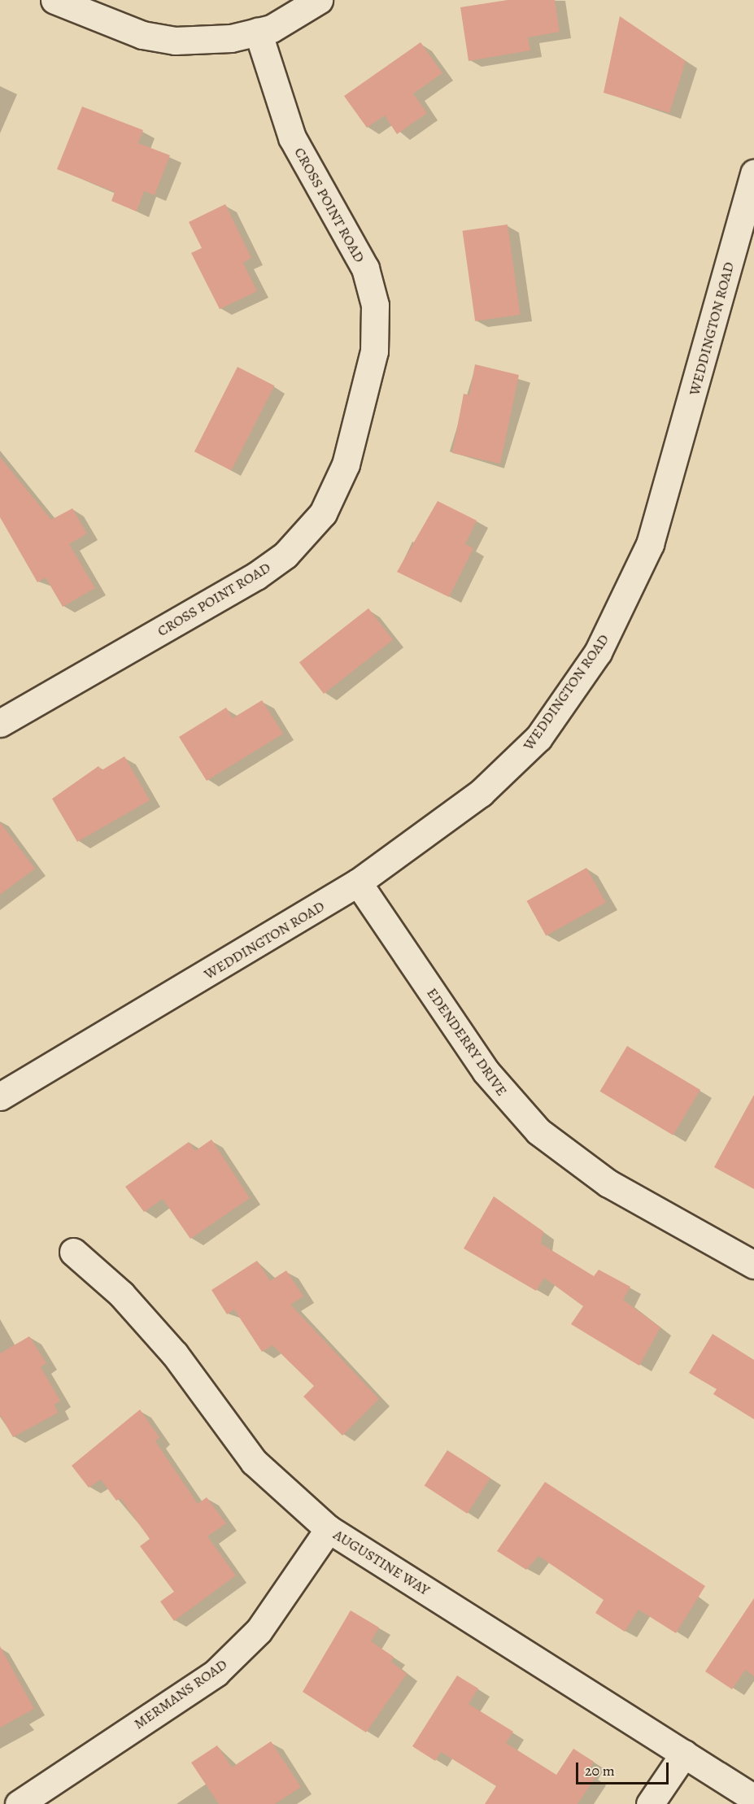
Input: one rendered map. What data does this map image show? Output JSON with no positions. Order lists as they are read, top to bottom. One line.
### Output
{"streets":{"street":["CROSS POINT ROAD","WEDDINGTON ROAD","EDENDERRY DRIVE","AUGUSTINE WAY","MERMANS ROAD"]},"crossings":[["WEDDINGTON ROAD","EDENDERRY DRIVE"],["AUGUSTINE WAY","MERMANS ROAD"]],"scale_bar":"20 m"}
